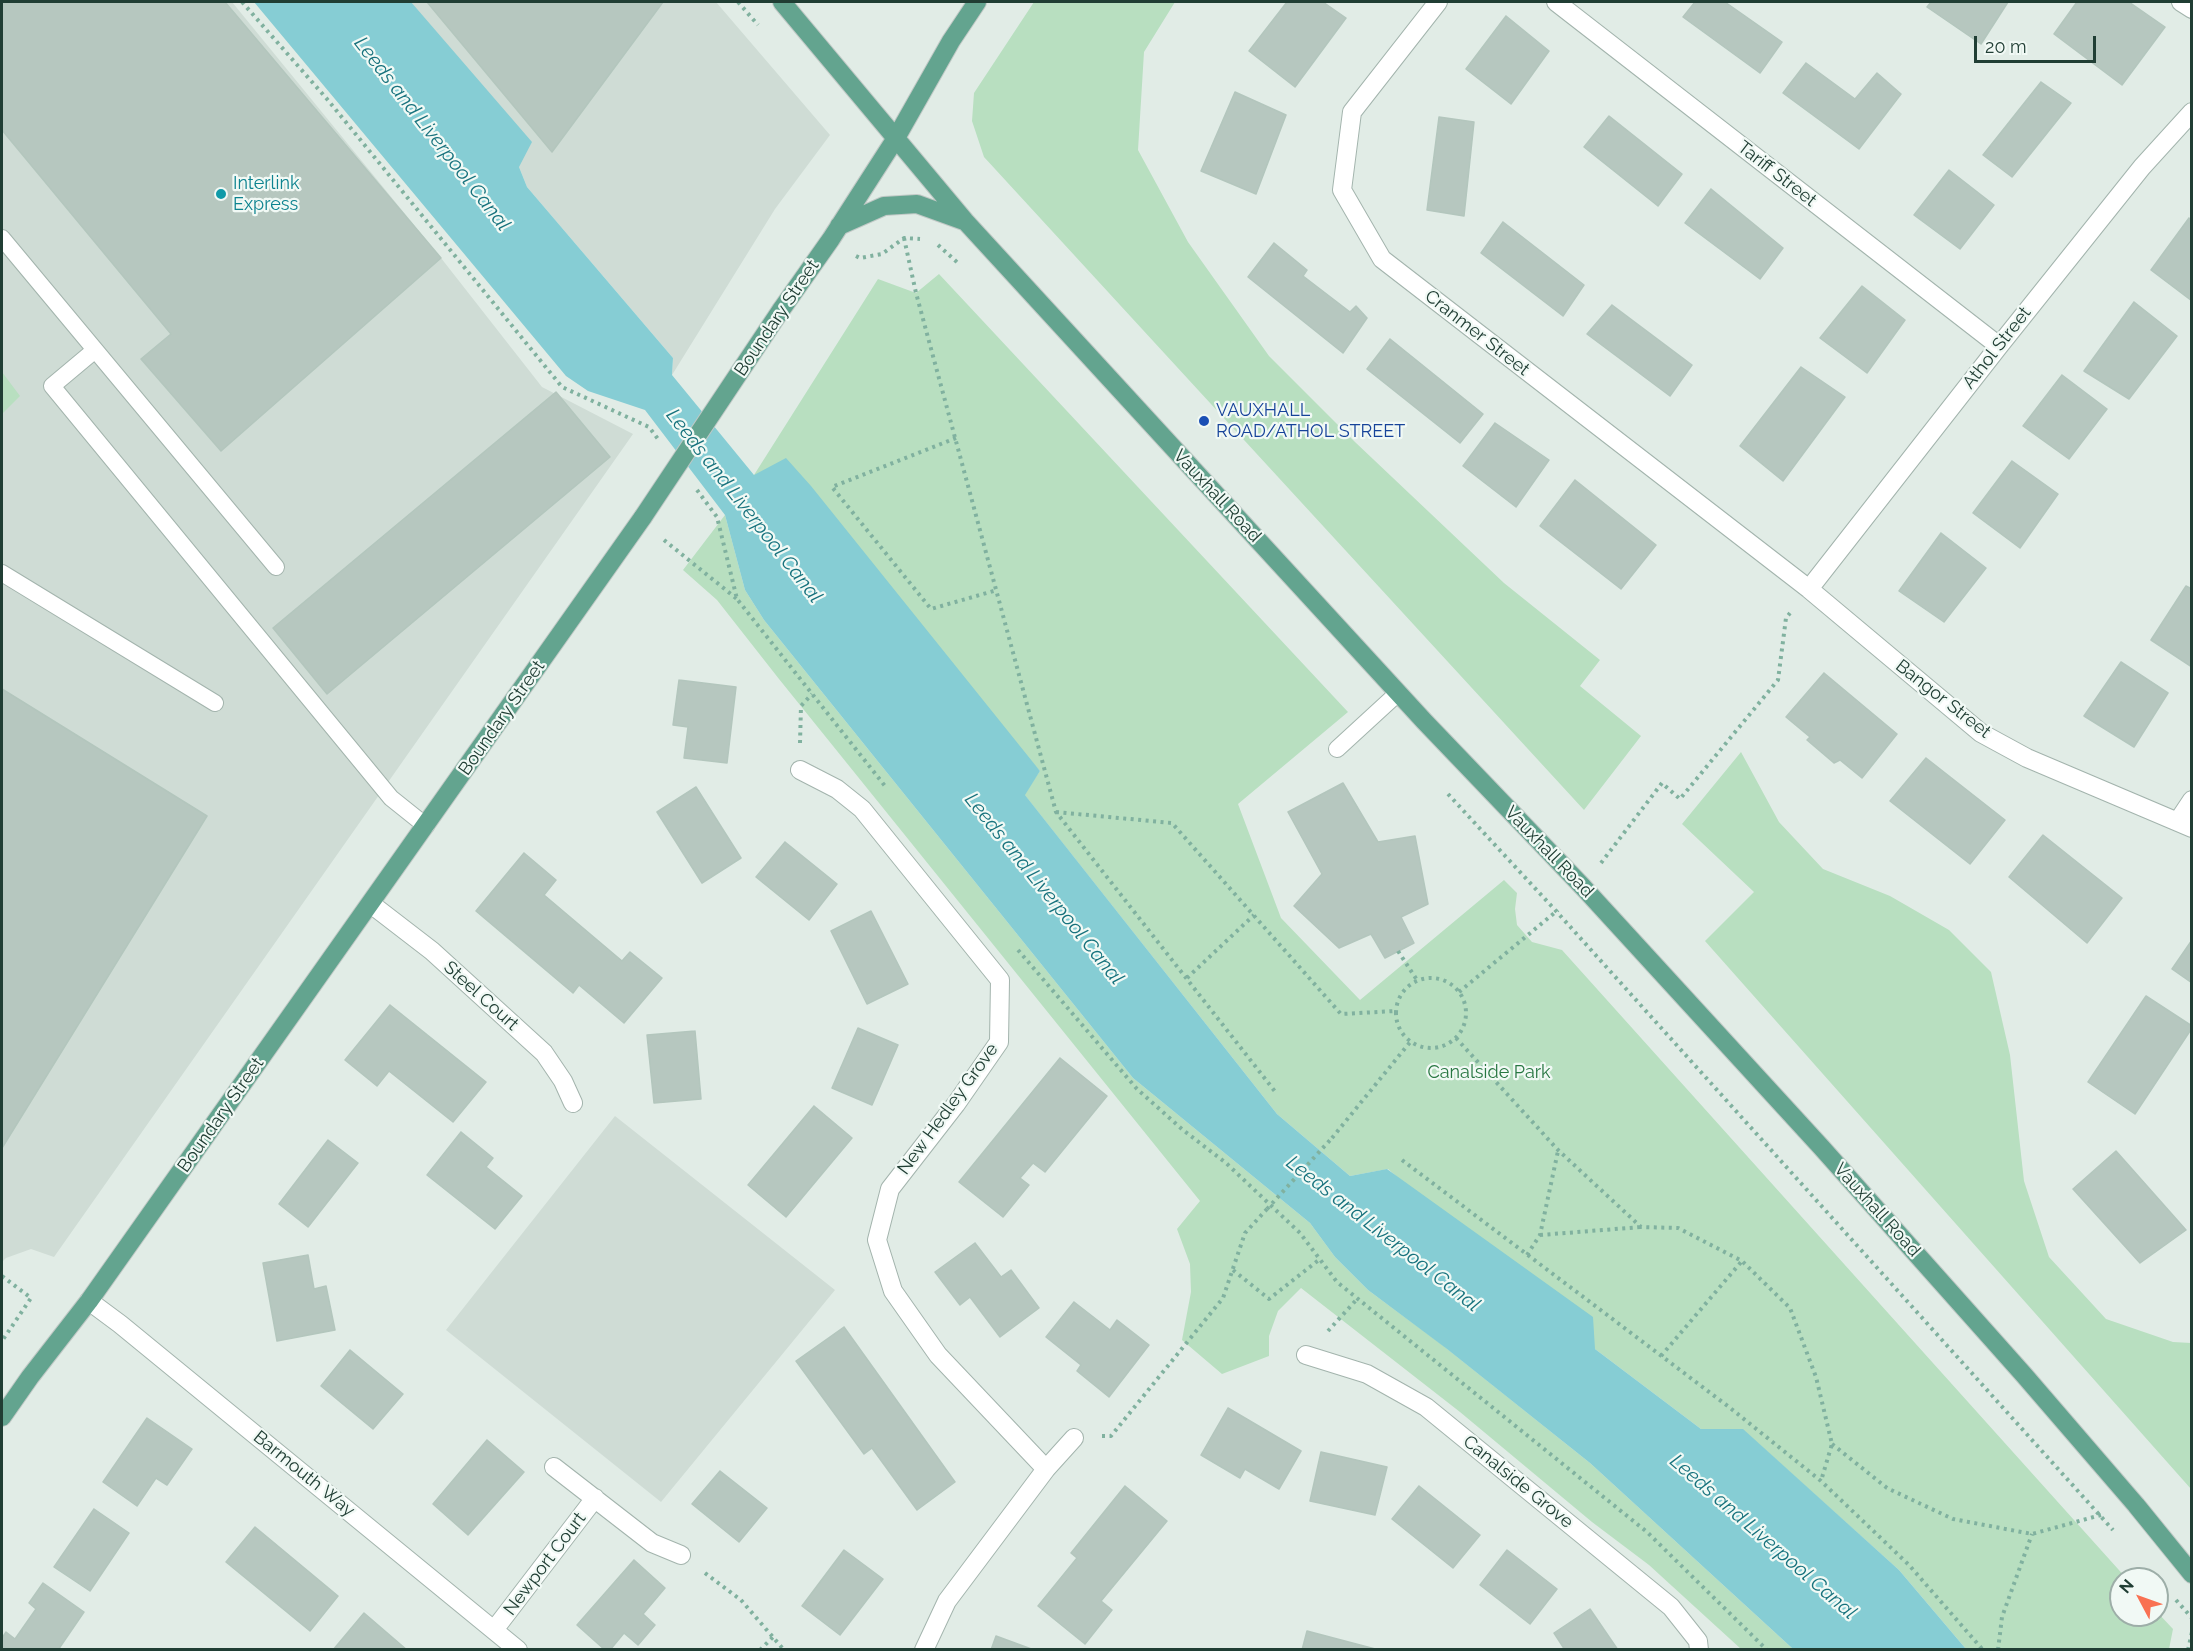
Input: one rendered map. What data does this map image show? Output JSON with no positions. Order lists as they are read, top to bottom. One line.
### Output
{"streets":{"main road":["Boundary Street","Vauxhall Road"],"street":["Tariff Street","Cranmer Street","Athol Street","Bangor Street","Steel Court","New Hedley Grove","Barmouth Way","Canalside Grove","Newport Court"]},"crossings":[["Tariff Street","Athol Street"],["Boundary Street","Vauxhall Road"],["Boundary Street","Steel Court"],["Boundary Street","Barmouth Way"],["Cranmer Street","Athol Street"],["Cranmer Street","Bangor Street"],["Athol Street","Bangor Street"],["Barmouth Way","Newport Court"]],"water":["Leeds and Liverpool Canal"],"parks":["Canalside Park"],"places":["Interlink Express","VAUXHALL ROAD/ATHOL STREET"],"scale_bar":"20 m","north":"top left"}
